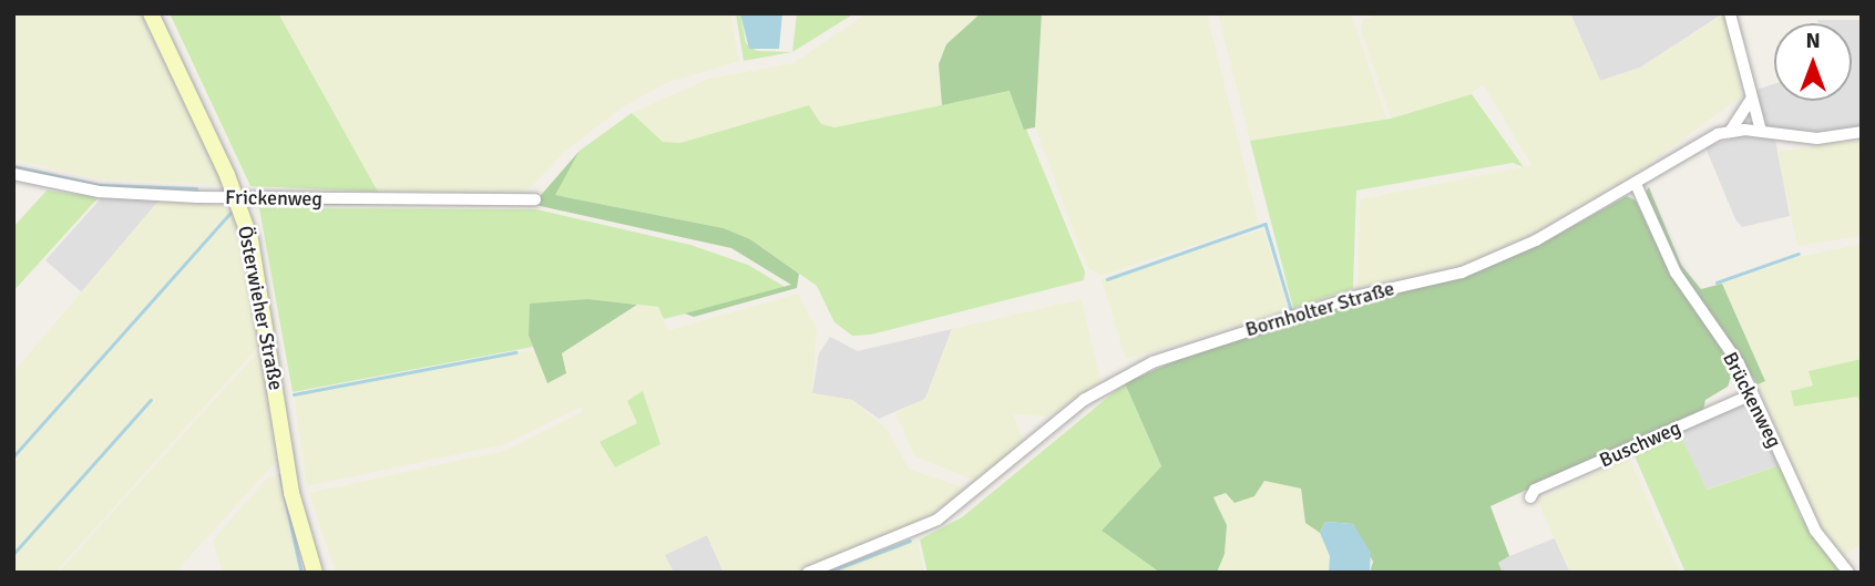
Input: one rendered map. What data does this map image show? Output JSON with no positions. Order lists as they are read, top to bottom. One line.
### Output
{"streets":{"street":["Frickenweg","Österwieher Straße","Bornholter Straße","Brückenweg","Buschweg"]},"crossings":[["Frickenweg","Österwieher Straße"],["Bornholter Straße","Brückenweg"],["Brückenweg","Buschweg"]],"north":"top"}
